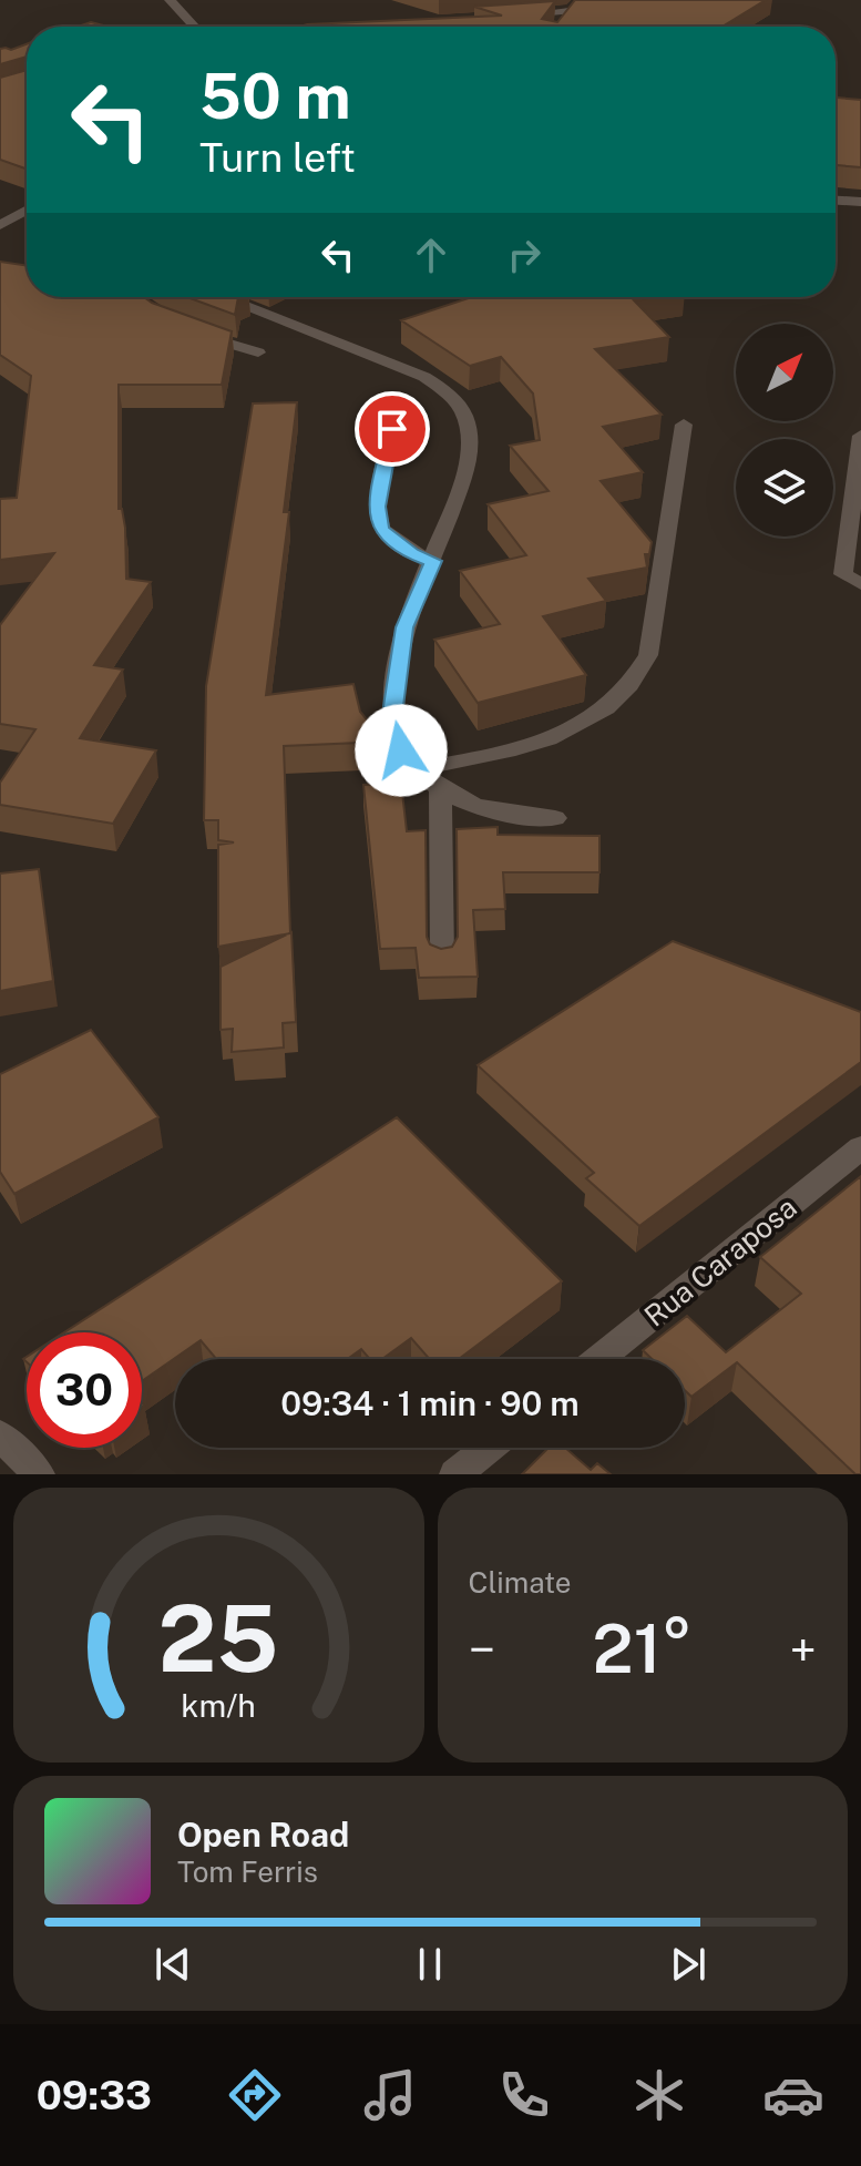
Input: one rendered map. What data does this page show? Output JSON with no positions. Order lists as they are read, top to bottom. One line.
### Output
{"streets":{"street":["Rua Caraposa"]},"north":"top right","page":{"turn":["50 m","Turn left"],"limit":"30","trip":"09:34 · 1 min · 90 m","tile":"Climate","heat":["−","21°","+"],"song":["Open Road","Tom Ferris"],"tabs":"09:33","gauge":["25","km/h"]}}
